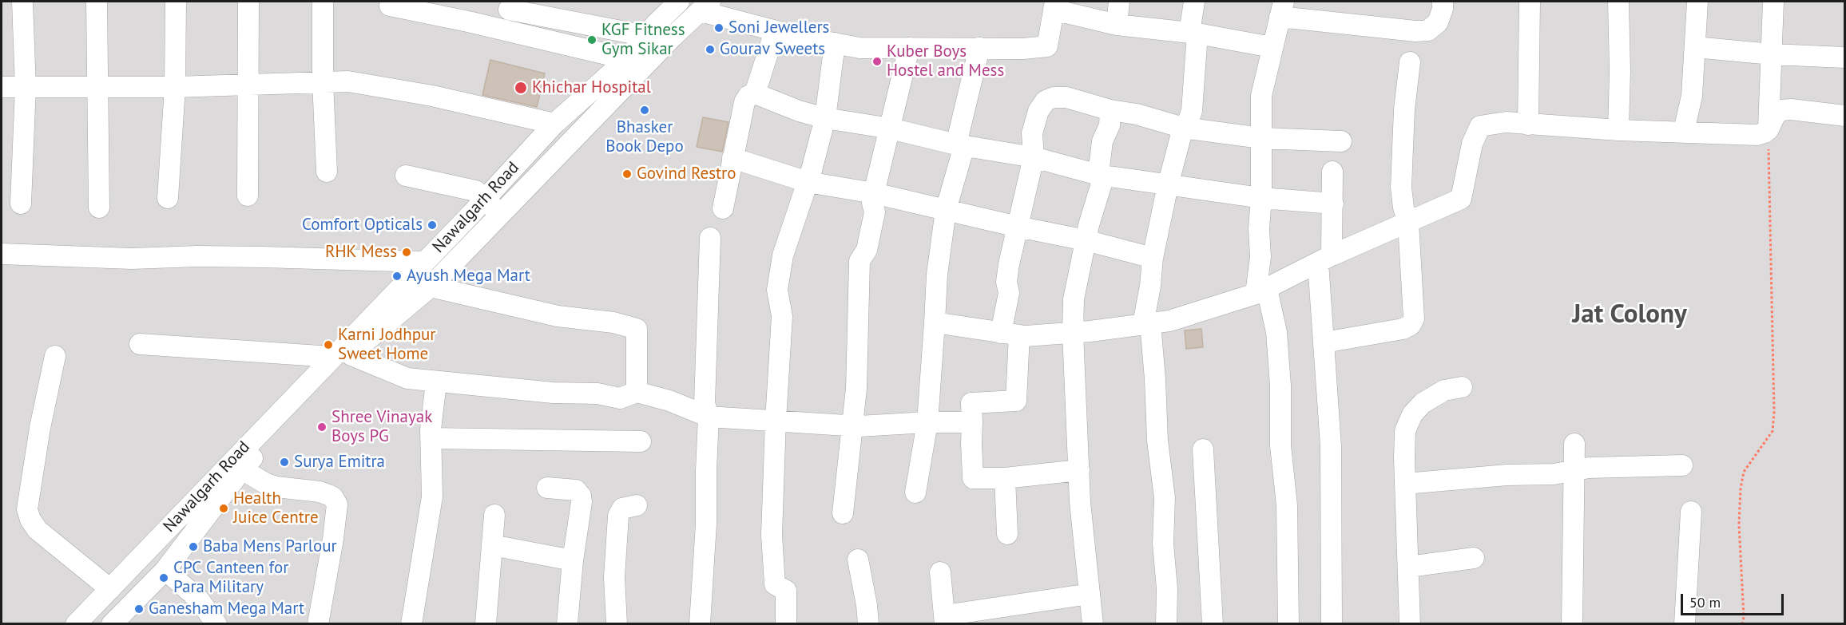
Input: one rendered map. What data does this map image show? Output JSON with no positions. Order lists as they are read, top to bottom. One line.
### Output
{"streets":{"street":["Nawalgarh Road"]},"districts":["Jat Colony"],"places":["Soni Jewellers","KGF Fitness Gym Sikar","Gourav Sweets","Kuber Boys Hostel and Mess","Khichar Hospital","Bhasker Book Depo","Govind Restro","Comfort Opticals","RHK Mess","Ayush Mega Mart","Karni Jodhpur Sweet Home","Shree Vinayak Boys PG","Surya Emitra","Health Juice Centre","Baba Mens Parlour","CPC Canteen for Para Military","Ganesham Mega Mart"],"scale_bar":"50 m"}
